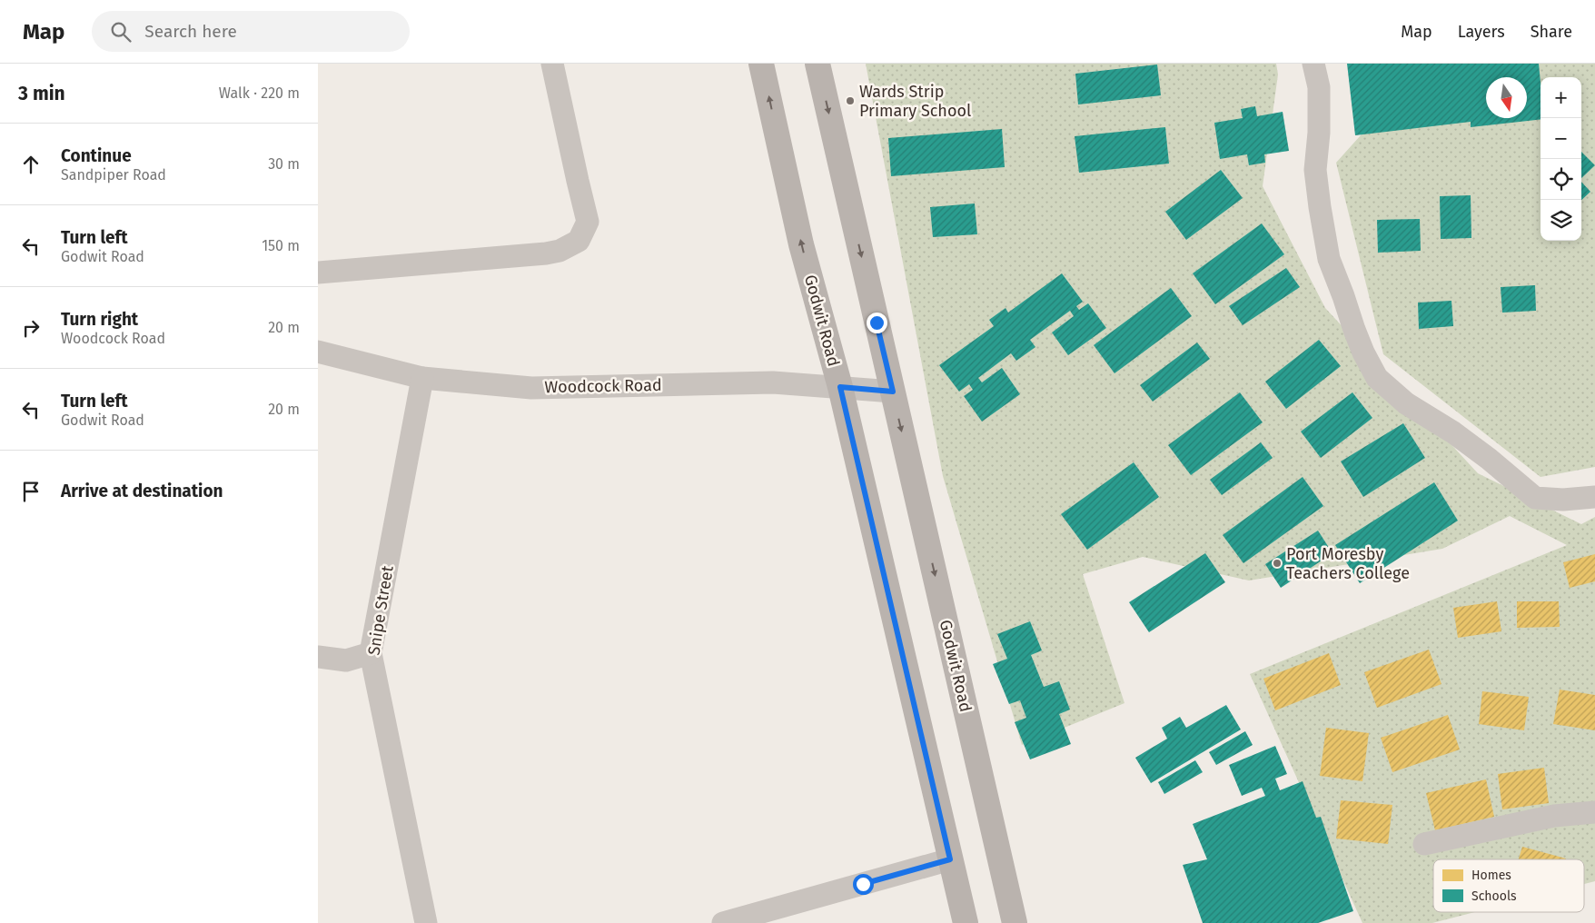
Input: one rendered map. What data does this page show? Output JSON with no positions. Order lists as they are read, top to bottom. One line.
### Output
{"streets":{"main road":["Godwit Road"],"street":["Woodcock Road","Snipe Street"]},"crossings":[["Godwit Road","Woodcock Road"],["Woodcock Road","Snipe Street"]],"places":["Wards Strip Primary School","Port Moresby Teachers College"],"legend":["Homes","Schools"],"north":"bottom","page":{"header":"Map","search":"Search here","nav":["Map","Layers","Share"],"heading":["3 min","Walk · 220 m"],"map_buttons":["+","−"],"list":[["Continue","Sandpiper Road","30 m"],["Turn left","Godwit Road","150 m"],["Turn right","Woodcock Road","20 m"],["Turn left","Godwit Road","20 m"],"Arrive at destination"]}}
